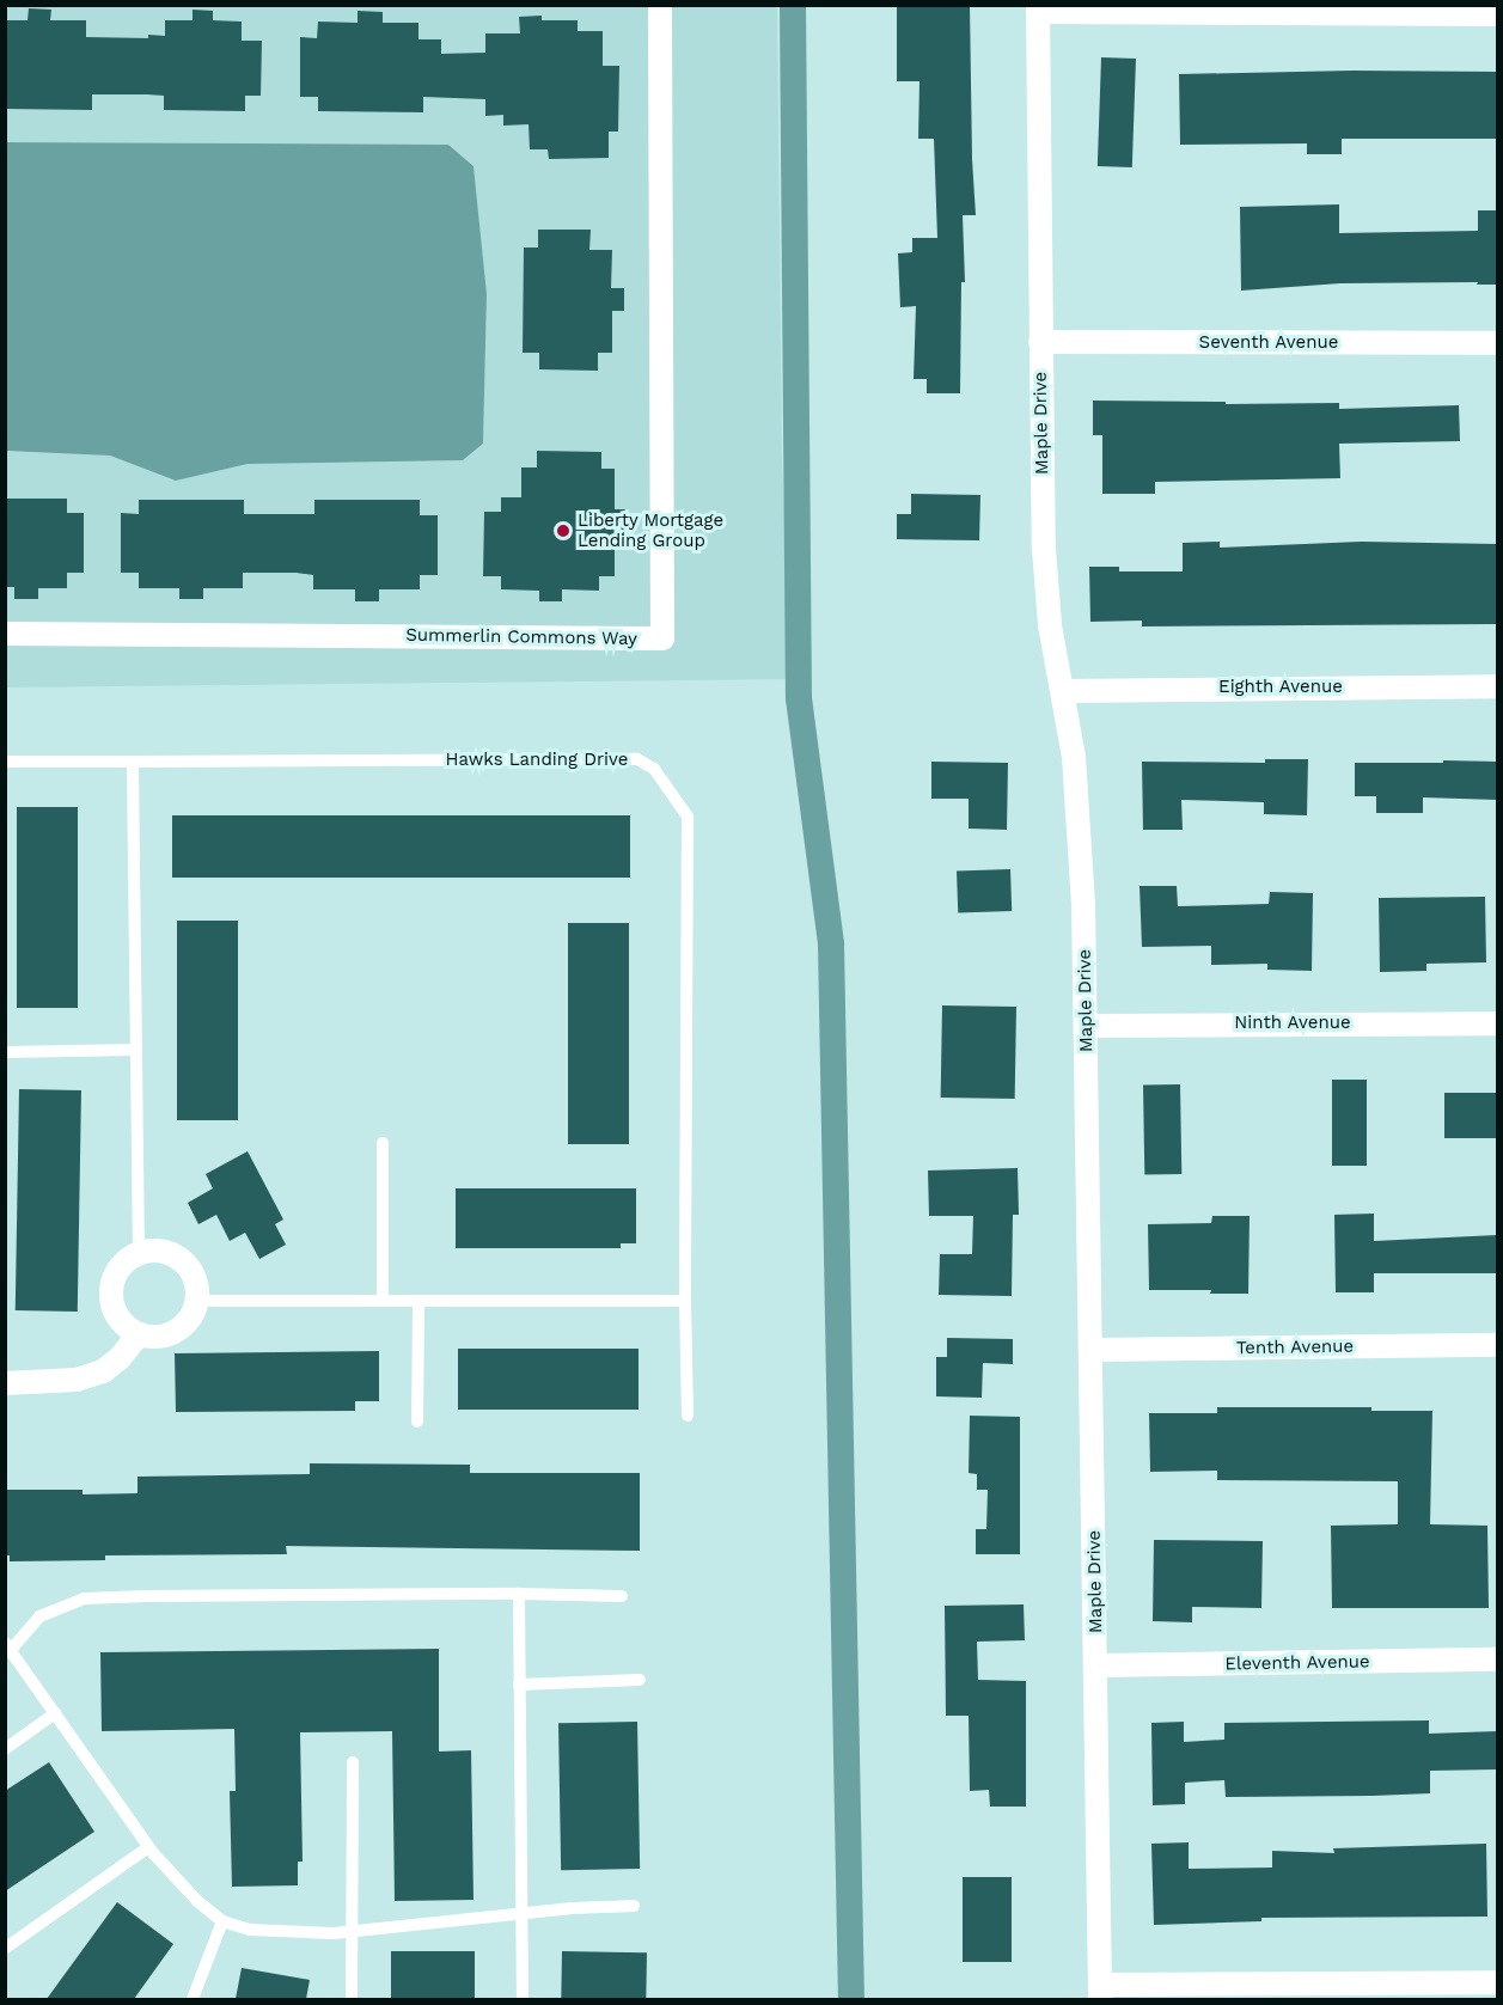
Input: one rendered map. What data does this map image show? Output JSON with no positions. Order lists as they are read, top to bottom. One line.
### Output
{"streets":{"street":["Seventh Avenue","Maple Drive","Summerlin Commons Way","Eighth Avenue","Ninth Avenue","Tenth Avenue","Eleventh Avenue"],"lane":["Hawks Landing Drive"]},"crossings":[["Seventh Avenue","Maple Drive"],["Maple Drive","Eighth Avenue"],["Maple Drive","Ninth Avenue"],["Maple Drive","Tenth Avenue"],["Maple Drive","Eleventh Avenue"]],"places":["Liberty Mortgage Lending Group"]}
